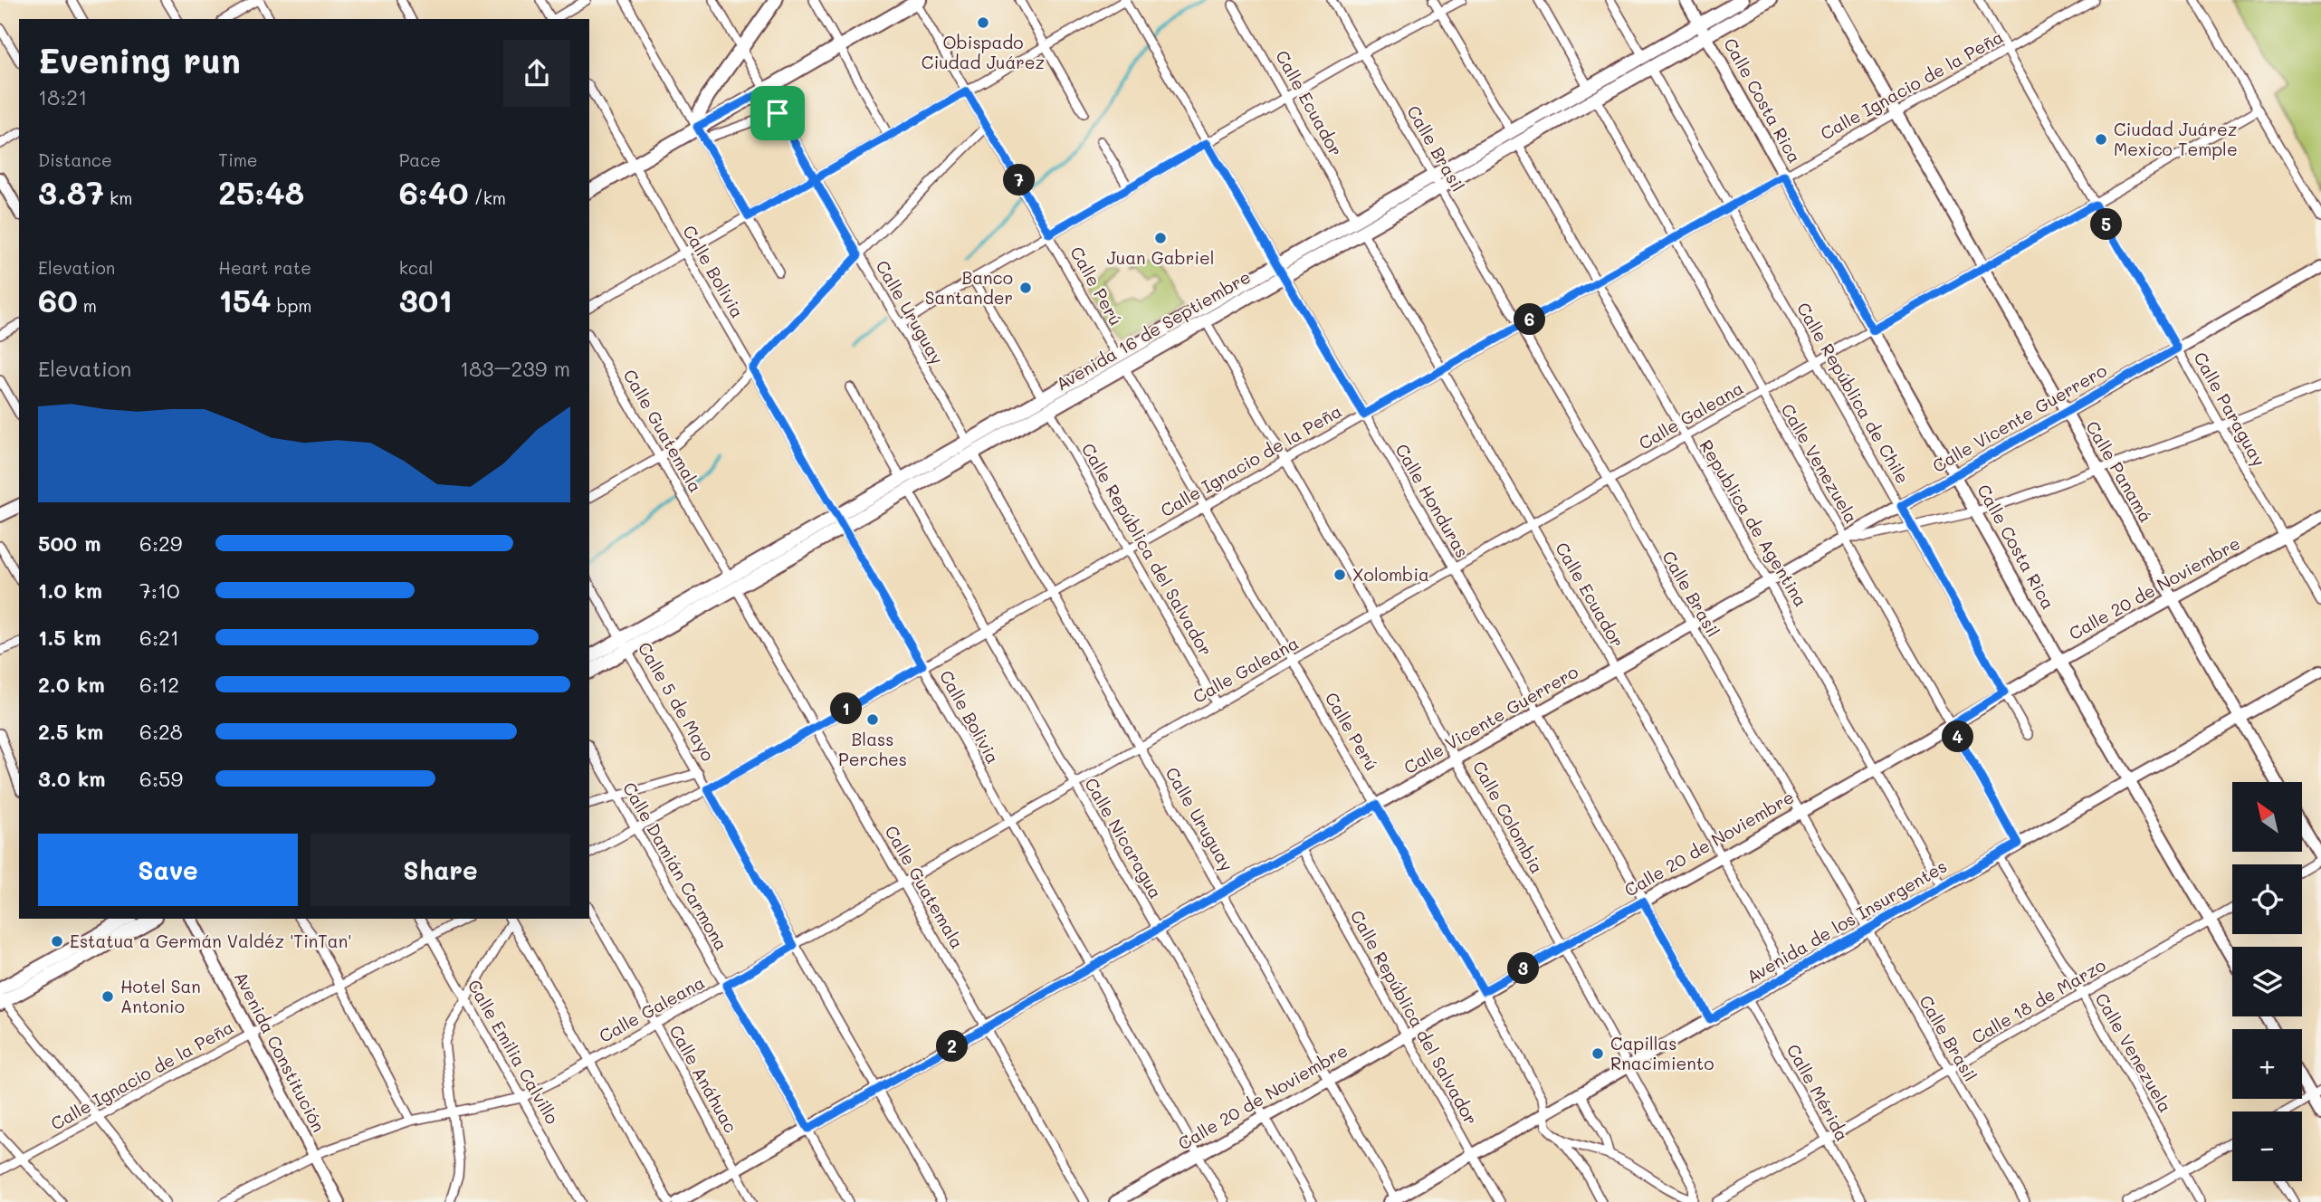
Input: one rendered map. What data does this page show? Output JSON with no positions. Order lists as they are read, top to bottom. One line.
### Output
{"streets":{"main road":["Calle Costa Rica","Avenida 16 de Septiembre","Calle Vicente Guerrero","Calle Panamá","Calle 20 de Noviembre","Avenida de los Insurgentes","Avenida Constitución"],"street":["Calle Ignacio de la Peña","Calle Ecuador","Calle Brasil","Calle Bolivia","Calle Perú","Calle Uruguay","Calle República de Chile","Calle Paraguay","Calle Galeana","Calle Guatemala","Calle Venezuela","Calle Honduras","Republica de Agentina","Calle República del Salvador","Calle 5 de Mayo","Calle Colombia","Calle Nicaragua","Calle Damián Carmona","Calle 18 de Marzo","Calle Emilia Calvillo","Calle Anáhuac","Calle Mérida"]},"crossings":[["Calle Ignacio de la Peña","Calle Costa Rica"],["Calle Ignacio de la Peña","Calle Ecuador"],["Calle Ignacio de la Peña","Calle Brasil"],["Calle Ignacio de la Peña","Calle Bolivia"],["Calle Ignacio de la Peña","Calle Perú"],["Calle Ignacio de la Peña","Calle Uruguay"],["Calle Ignacio de la Peña","Calle República de Chile"],["Calle Ignacio de la Peña","Calle Paraguay"],["Calle Ignacio de la Peña","Calle Guatemala"],["Calle Ignacio de la Peña","Calle Venezuela"],["Calle Ignacio de la Peña","Calle Panamá"],["Calle Ignacio de la Peña","Calle Honduras"],["Calle Ignacio de la Peña","Republica de Agentina"],["Calle Ignacio de la Peña","Calle República del Salvador"],["Calle Ignacio de la Peña","Calle 5 de Mayo"],["Calle Ignacio de la Peña","Calle Colombia"],["Calle Ignacio de la Peña","Calle Nicaragua"],["Calle Ignacio de la Peña","Calle Damián Carmona"],["Calle Ignacio de la Peña","Avenida Constitución"],["Calle Ignacio de la Peña","Calle Emilia Calvillo"],["Calle Costa Rica","Avenida 16 de Septiembre"],["Calle Costa Rica","Calle Galeana"],["Calle Costa Rica","Calle Vicente Guerrero"],["Calle Costa Rica","Calle 20 de Noviembre"],["Calle Costa Rica","Avenida de los Insurgentes"],["Calle Costa Rica","Calle 18 de Marzo"],["Calle Ecuador","Avenida 16 de Septiembre"],["Calle Ecuador","Calle Galeana"],["Calle Ecuador","Calle Vicente Guerrero"],["Calle Ecuador","Calle 20 de Noviembre"],["Calle Ecuador","Avenida de los Insurgentes"],["Calle Brasil","Avenida 16 de Septiembre"],["Calle Brasil","Calle Galeana"],["Calle Brasil","Calle Vicente Guerrero"],["Calle Brasil","Calle 20 de Noviembre"],["Calle Brasil","Avenida de los Insurgentes"],["Calle Brasil","Calle 18 de Marzo"],["Calle Bolivia","Avenida 16 de Septiembre"],["Calle Bolivia","Calle Galeana"],["Calle Bolivia","Calle Vicente Guerrero"],["Calle Bolivia","Calle 20 de Noviembre"],["Calle Perú","Avenida 16 de Septiembre"],["Calle Perú","Calle Galeana"],["Calle Perú","Calle Vicente Guerrero"],["Calle Perú","Calle 20 de Noviembre"],["Calle Perú","Avenida de los Insurgentes"],["Calle Uruguay","Avenida 16 de Septiembre"],["Calle Uruguay","Calle Galeana"],["Calle Uruguay","Calle Vicente Guerrero"],["Calle Uruguay","Calle 20 de Noviembre"],["Calle Uruguay","Avenida de los Insurgentes"],["Avenida 16 de Septiembre","Calle República de Chile"],["Avenida 16 de Septiembre","Calle Guatemala"],["Avenida 16 de Septiembre","Calle Venezuela"],["Avenida 16 de Septiembre","Calle Honduras"],["Avenida 16 de Septiembre","Republica de Agentina"],["Avenida 16 de Septiembre","Calle República del Salvador"],["Avenida 16 de Septiembre","Calle 5 de Mayo"],["Avenida 16 de Septiembre","Calle Colombia"],["Avenida 16 de Septiembre","Calle Nicaragua"],["Calle República de Chile","Calle Galeana"],["Calle República de Chile","Calle Vicente Guerrero"],["Calle República de Chile","Calle 20 de Noviembre"],["Calle Paraguay","Calle Galeana"],["Calle Paraguay","Calle Vicente Guerrero"],["Calle Paraguay","Calle 20 de Noviembre"],["Calle Galeana","Calle Guatemala"],["Calle Galeana","Calle Venezuela"],["Calle Galeana","Calle Panamá"],["Calle Galeana","Calle Honduras"],["Calle Galeana","Republica de Agentina"],["Calle Galeana","Calle República del Salvador"],["Calle Galeana","Calle 5 de Mayo"],["Calle Galeana","Calle Colombia"],["Calle Galeana","Calle Nicaragua"],["Calle Galeana","Calle Damián Carmona"],["Calle Galeana","Avenida Constitución"],["Calle Galeana","Calle Emilia Calvillo"],["Calle Galeana","Calle Anáhuac"],["Calle Vicente Guerrero","Calle Guatemala"],["Calle Vicente Guerrero","Calle Venezuela"],["Calle Vicente Guerrero","Calle Panamá"],["Calle Vicente Guerrero","Calle Honduras"],["Calle Vicente Guerrero","Republica de Agentina"],["Calle Vicente Guerrero","Calle República del Salvador"],["Calle Vicente Guerrero","Calle 5 de Mayo"],["Calle Vicente Guerrero","Calle Colombia"],["Calle Vicente Guerrero","Calle Nicaragua"],["Calle Vicente Guerrero","Calle Damián Carmona"],["Calle Vicente Guerrero","Calle Anáhuac"],["Calle Venezuela","Calle 20 de Noviembre"],["Calle Venezuela","Avenida de los Insurgentes"],["Calle Venezuela","Calle 18 de Marzo"],["Calle Panamá","Calle 20 de Noviembre"],["Calle Panamá","Avenida de los Insurgentes"],["Calle Honduras","Calle 20 de Noviembre"],["Calle Honduras","Avenida de los Insurgentes"],["Republica de Agentina","Calle 20 de Noviembre"],["Republica de Agentina","Avenida de los Insurgentes"],["Calle República del Salvador","Calle 20 de Noviembre"],["Calle República del Salvador","Avenida de los Insurgentes"],["Calle 20 de Noviembre","Calle Colombia"],["Calle 20 de Noviembre","Calle Nicaragua"],["Calle Colombia","Avenida de los Insurgentes"],["Avenida de los Insurgentes","Calle Mérida"],["Calle 18 de Marzo","Calle Mérida"]],"places":["Obispado Ciudad Juárez","Ciudad Juárez Mexico Temple","Juan Gabriel","Banco Santander","Xolombia","Blass Perches","Estatua a Germán Valdéz 'TinTan'","Hotel San Antonio","Capillas Rnacimiento"],"north":"top left","page":{"heading":["Evening run","18:21"],"stats":[["Distance","3.87 km"],["Time","25:48"],["Pace","6:40 /km"],["Elevation","60 m"],["Heart rate","154 bpm"],["kcal","301"]],"pins":["7","5","6","1","4","3","2"],"chart":["Elevation","183–239 m"],"list":[{"name":"500 m","note":"6:29"},{"name":"1.0 km","note":"7:10"},{"name":"1.5 km","note":"6:21"},{"name":"2.0 km","note":"6:12"},{"name":"2.5 km","note":"6:28"},{"name":"3.0 km","note":"6:59"}],"map_buttons":["+","−"],"buttons":["Save","Share"]}}
